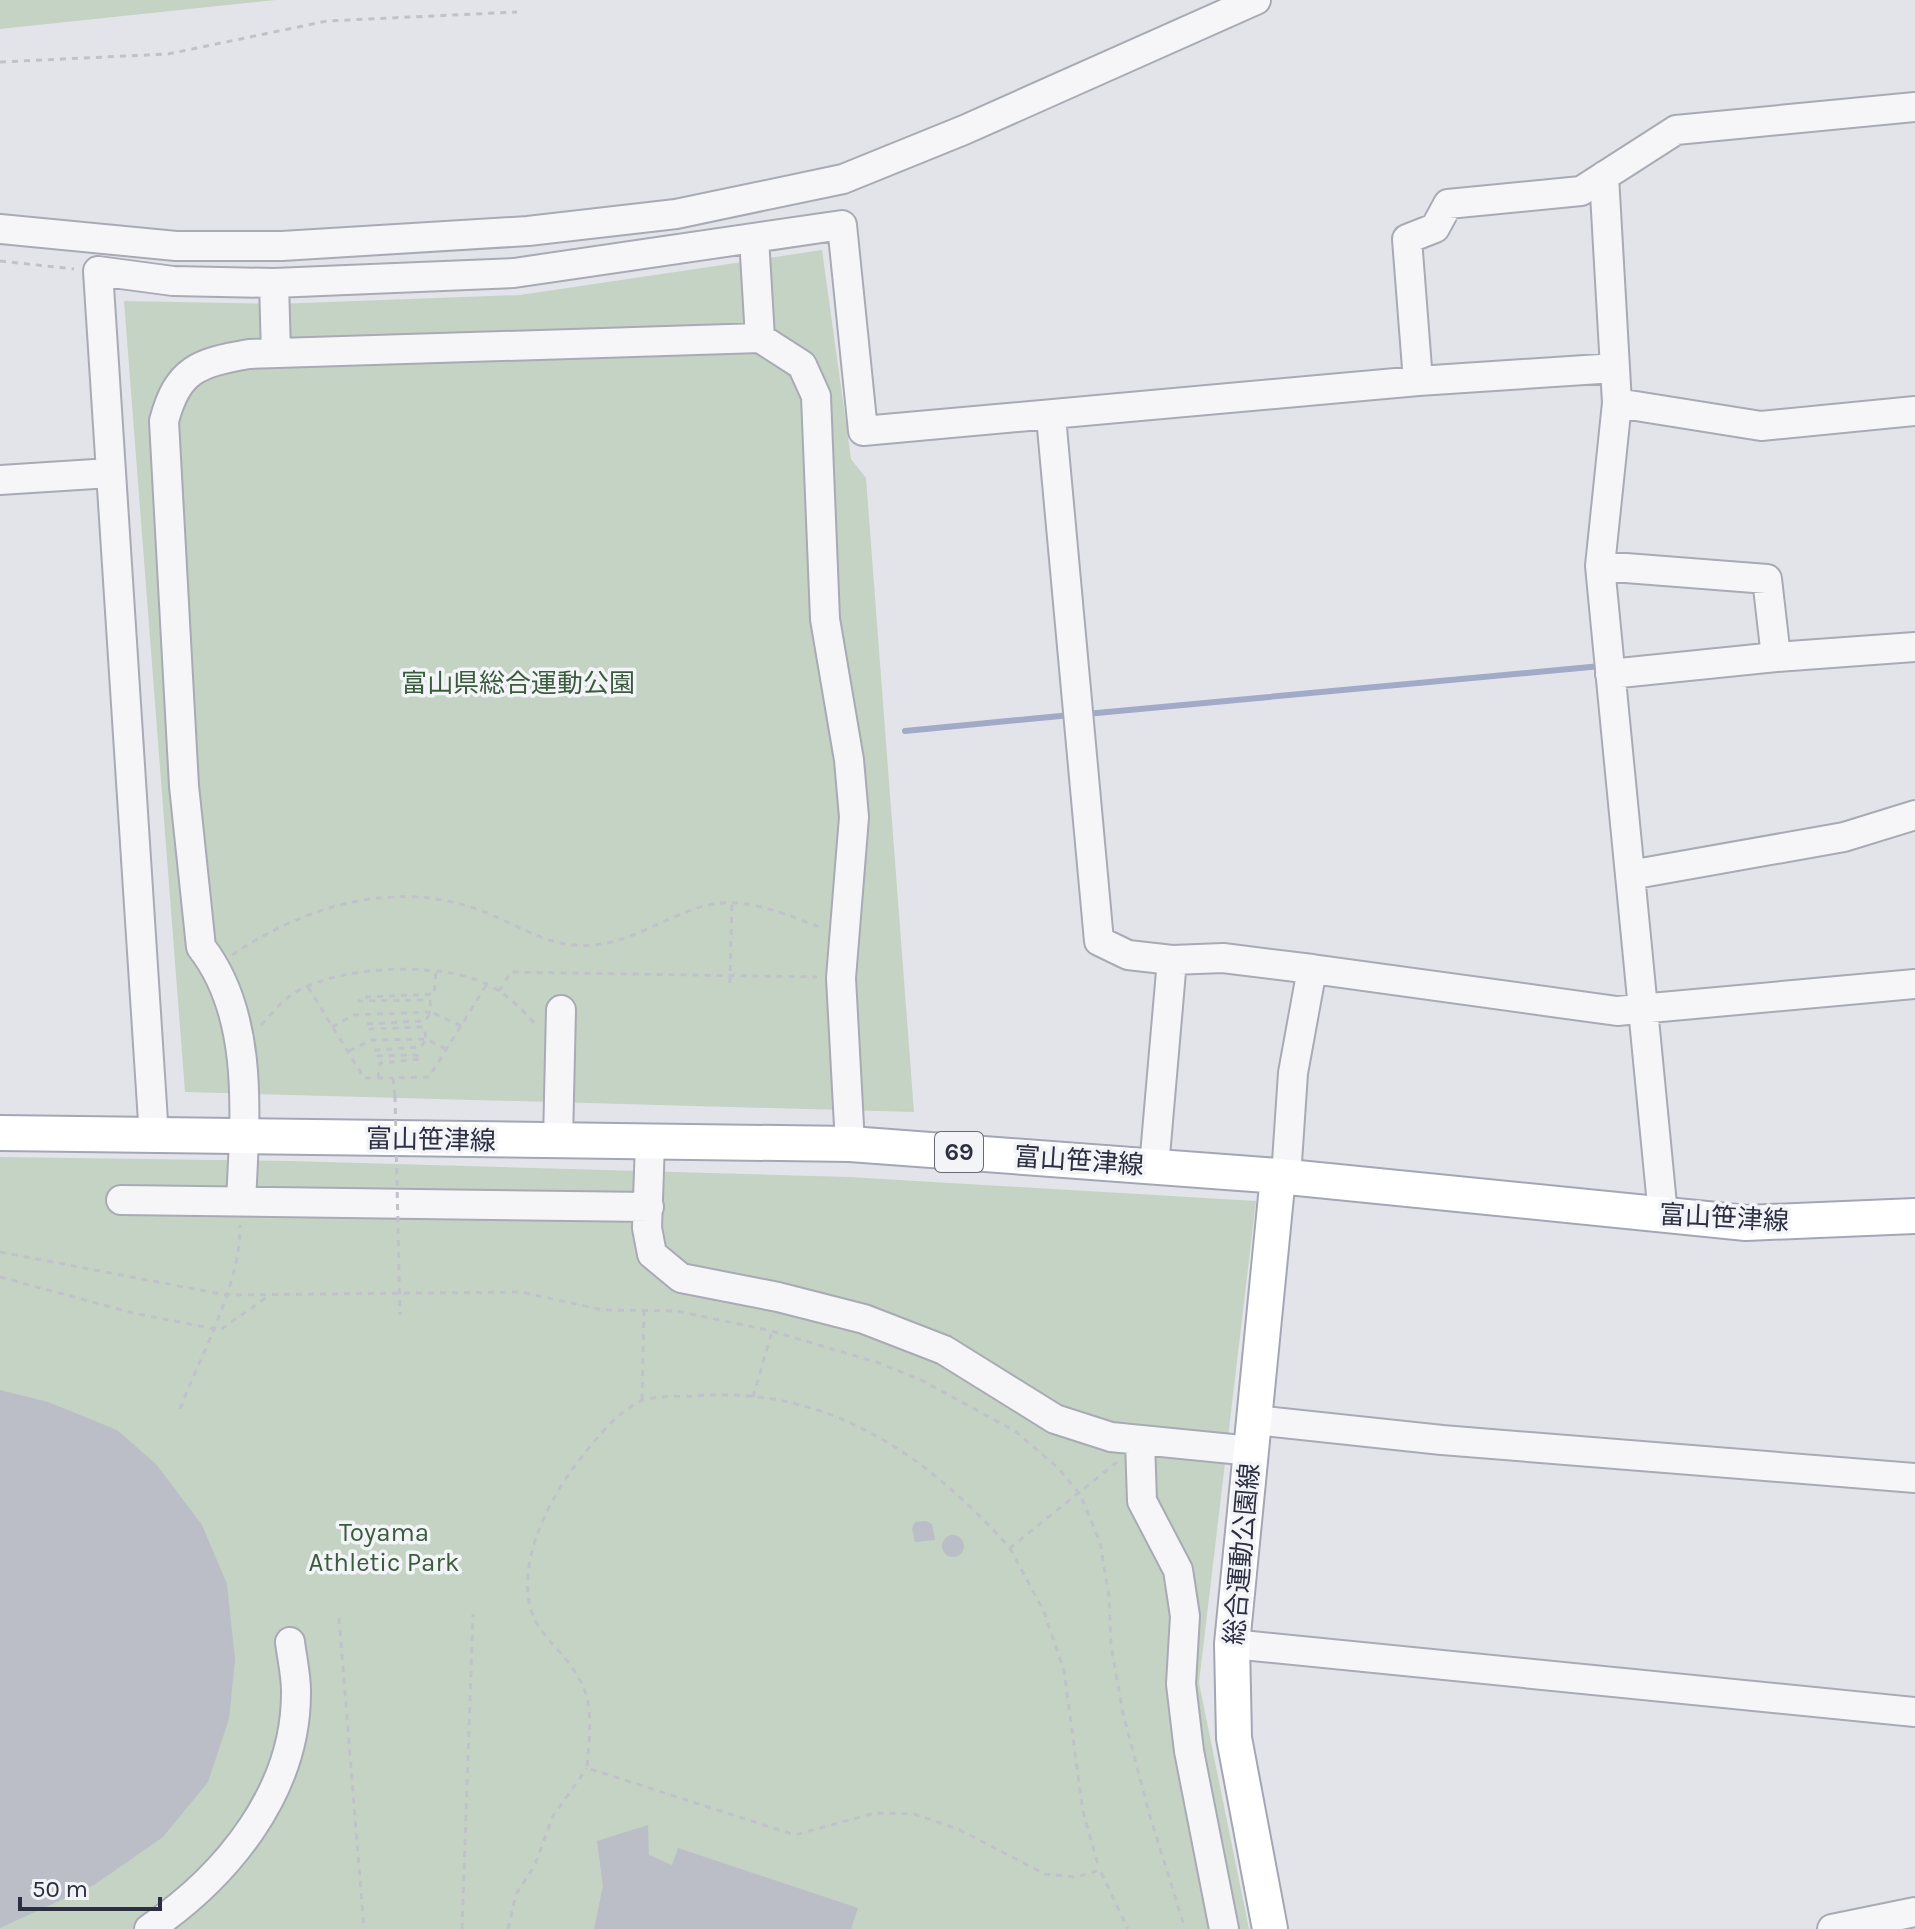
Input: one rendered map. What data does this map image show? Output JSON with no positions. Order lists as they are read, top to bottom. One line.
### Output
{"streets":{"main road":["富山笹津線","69","総合運動公園線"]},"crossings":[["富山笹津線","総合運動公園線"]],"parks":["富山県総合運動公園","Toyama Athletic Park"],"scale_bar":"50 m"}
